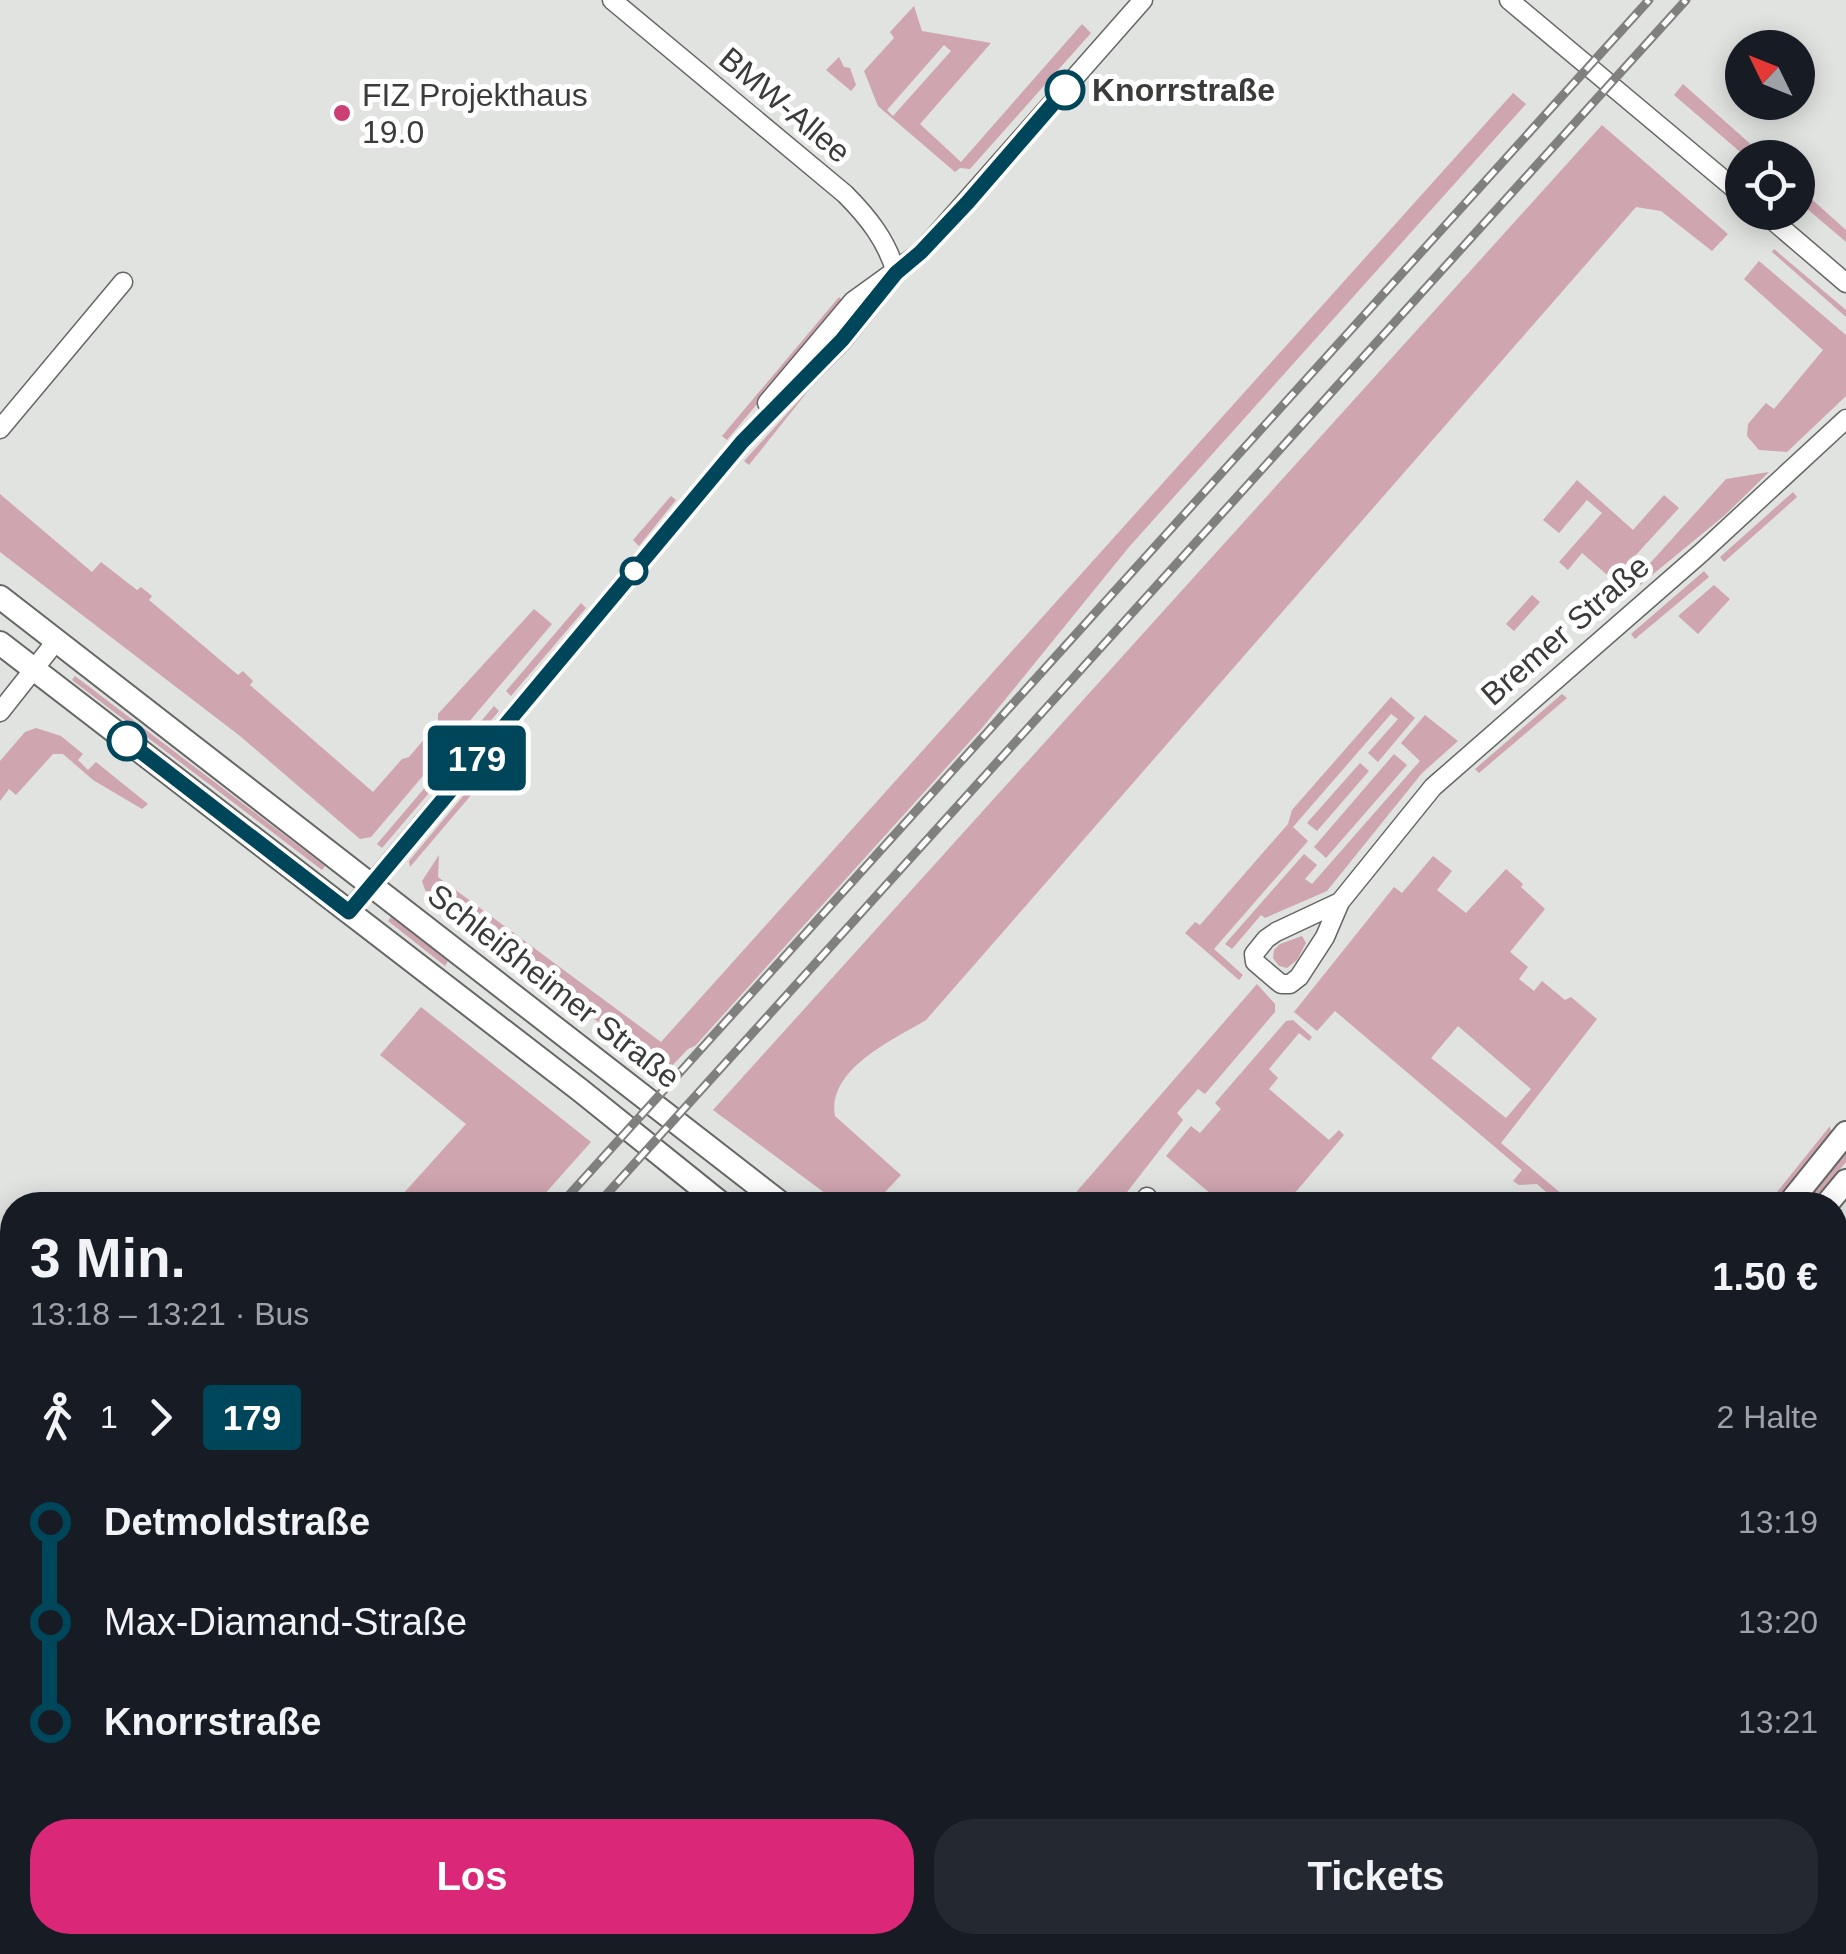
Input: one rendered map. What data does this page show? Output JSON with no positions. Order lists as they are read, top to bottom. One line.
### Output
{"streets":{"main road":["Schleißheimer Straße"],"street":["BMW-Allee","Bremer Straße"]},"places":["Knorrstraße","FIZ Projekthaus 19.0"],"lines":["bus line 179"],"north":"top left","page":{"on_map":"179","heading":["3 Min.","13:18 – 13:21 · Bus","1.50 €"],"legs":["1","179","2 Halte"],"list":[{"name":"Detmoldstraße","value":"13:19"},{"name":"Max-Diamand-Straße","value":"13:20"},{"name":"Knorrstraße","value":"13:21"}],"buttons":["Los","Tickets"]}}
